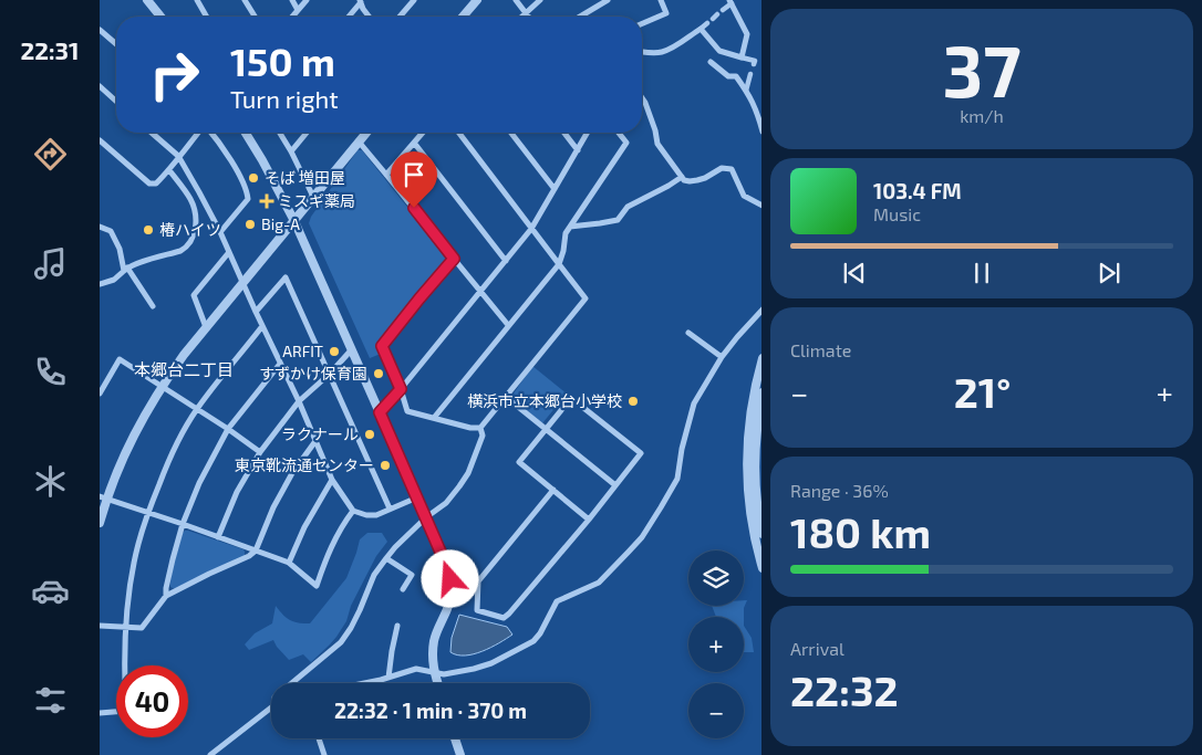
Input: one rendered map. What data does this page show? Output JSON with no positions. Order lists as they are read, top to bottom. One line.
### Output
{"districts":["本郷台二丁目"],"places":{"other":["そば 増田屋","Big-A","椿ハイツ","ARFIT","すずかけ保育園","横浜市立本郷台小学校","ラクナール","東京靴流通センター"],"health":["ミスギ薬局"]},"page":{"tabs":"22:31","tile":[["37","km/h"],"Climate",["Range · 36%","180 km"],["Arrival","22:32"]],"turn":["150 m","Turn right"],"song":["103.4 FM","Music"],"heat":["−","21°","+"],"map_buttons":["+","−"],"limit":"40","trip":"22:32 · 1 min · 370 m"}}
